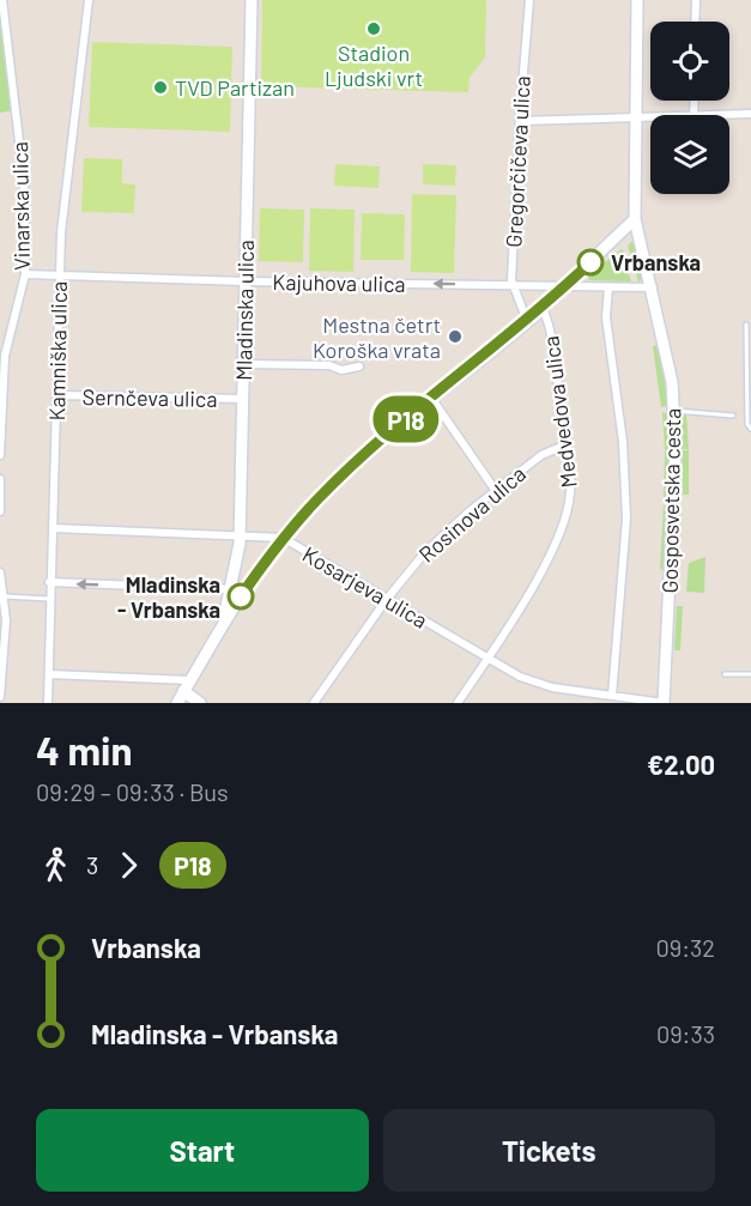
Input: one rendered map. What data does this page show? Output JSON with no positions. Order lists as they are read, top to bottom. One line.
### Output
{"streets":{"street":["Gregorčičeva ulica","Vinarska ulica","Kajuhova ulica","Mladinska ulica","Kamniška ulica","Sernčeva ulica","Medvedova ulica","Gosposvetska cesta","Rosinova ulica","Kosarjeva ulica"]},"crossings":[["Gregorčičeva ulica","Kajuhova ulica"],["Vinarska ulica","Kajuhova ulica"],["Kajuhova ulica","Mladinska ulica"],["Kajuhova ulica","Kamniška ulica"],["Kajuhova ulica","Gosposvetska cesta"],["Mladinska ulica","Sernčeva ulica"],["Mladinska ulica","Kosarjeva ulica"],["Kamniška ulica","Sernčeva ulica"],["Kamniška ulica","Kosarjeva ulica"],["Medvedova ulica","Rosinova ulica"],["Medvedova ulica","Kosarjeva ulica"],["Gosposvetska cesta","Kosarjeva ulica"],["Rosinova ulica","Kosarjeva ulica"]],"one_way":["Kajuhova ulica"],"places":["Stadion Ljudski vrt","TVD Partizan","Vrbanska","Mestna četrt Koroška vrata","Mladinska - Vrbanska"],"lines":["bus line P18"],"page":{"on_map":"P18","heading":["4 min","09:29 – 09:33 · Bus","€2.00"],"legs":["3","P18"],"list":[{"name":"Vrbanska","value":"09:32"},{"name":"Mladinska - Vrbanska","value":"09:33"}],"buttons":["Start","Tickets"]}}
